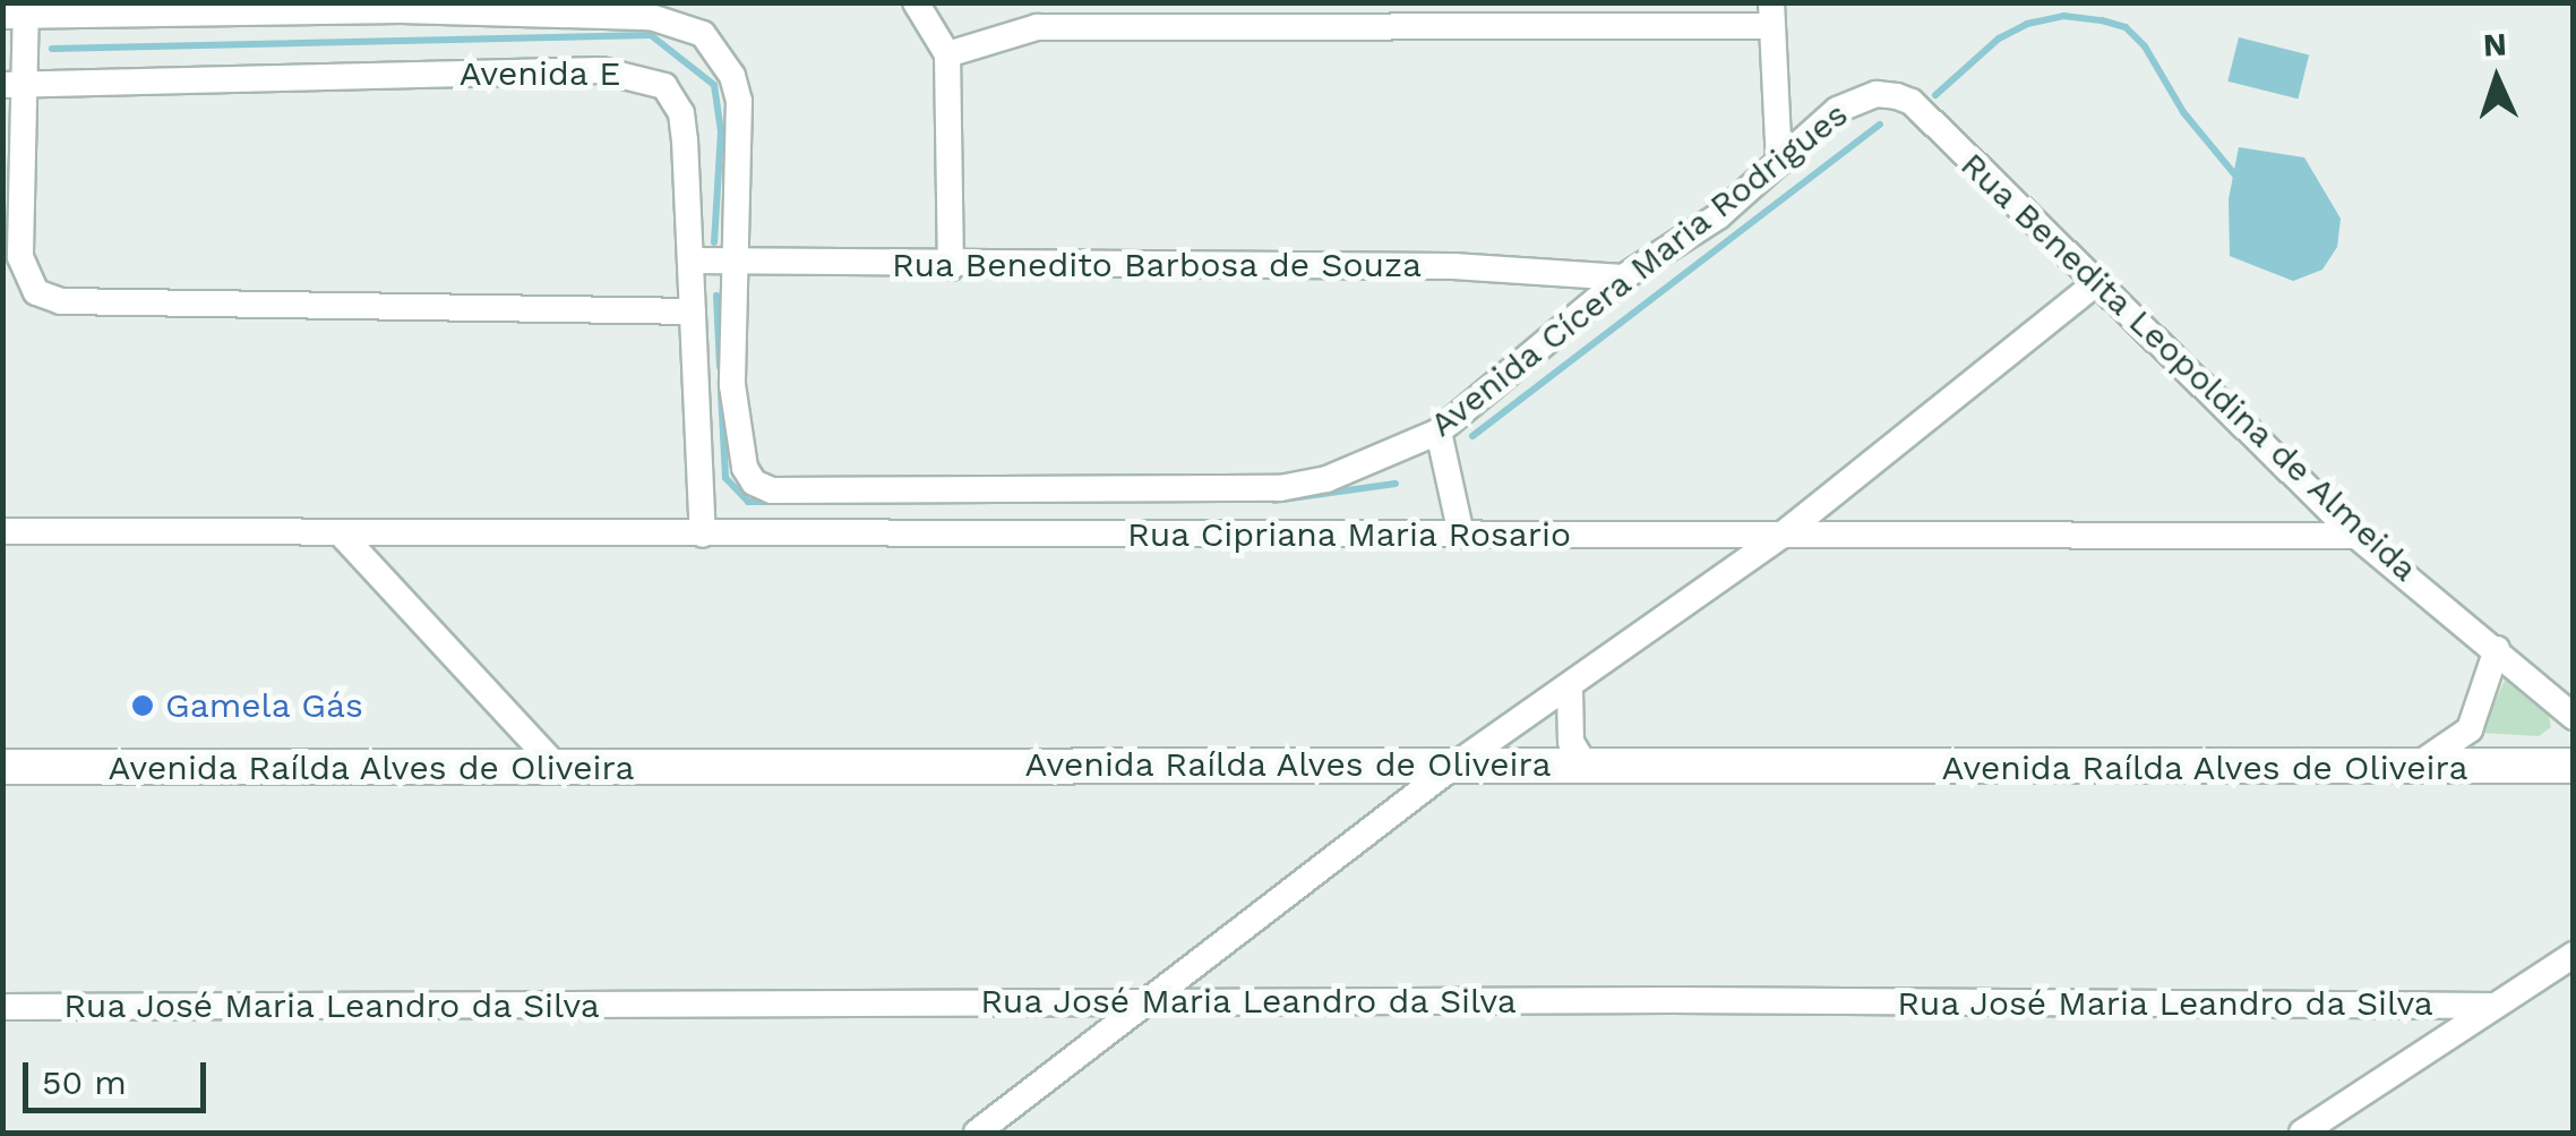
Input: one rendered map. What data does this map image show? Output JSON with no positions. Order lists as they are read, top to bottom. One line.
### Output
{"streets":{"street":["Avenida E","Rua Benedito Barbosa de Souza","Avenida Cícera Maria Rodrigues","Rua Benedita Leopoldina de Almeida","Rua Cipriana Maria Rosario","Avenida Raílda Alves de Oliveira","Rua José Maria Leandro da Silva"]},"crossings":[["Avenida E","Rua Benedito Barbosa de Souza"],["Avenida E","Rua Cipriana Maria Rosario"],["Rua Benedito Barbosa de Souza","Avenida Cícera Maria Rodrigues"],["Avenida Cícera Maria Rodrigues","Rua Benedita Leopoldina de Almeida"],["Rua Benedita Leopoldina de Almeida","Rua Cipriana Maria Rosario"]],"places":["Gamela Gás"],"scale_bar":"50 m","north":"top"}
